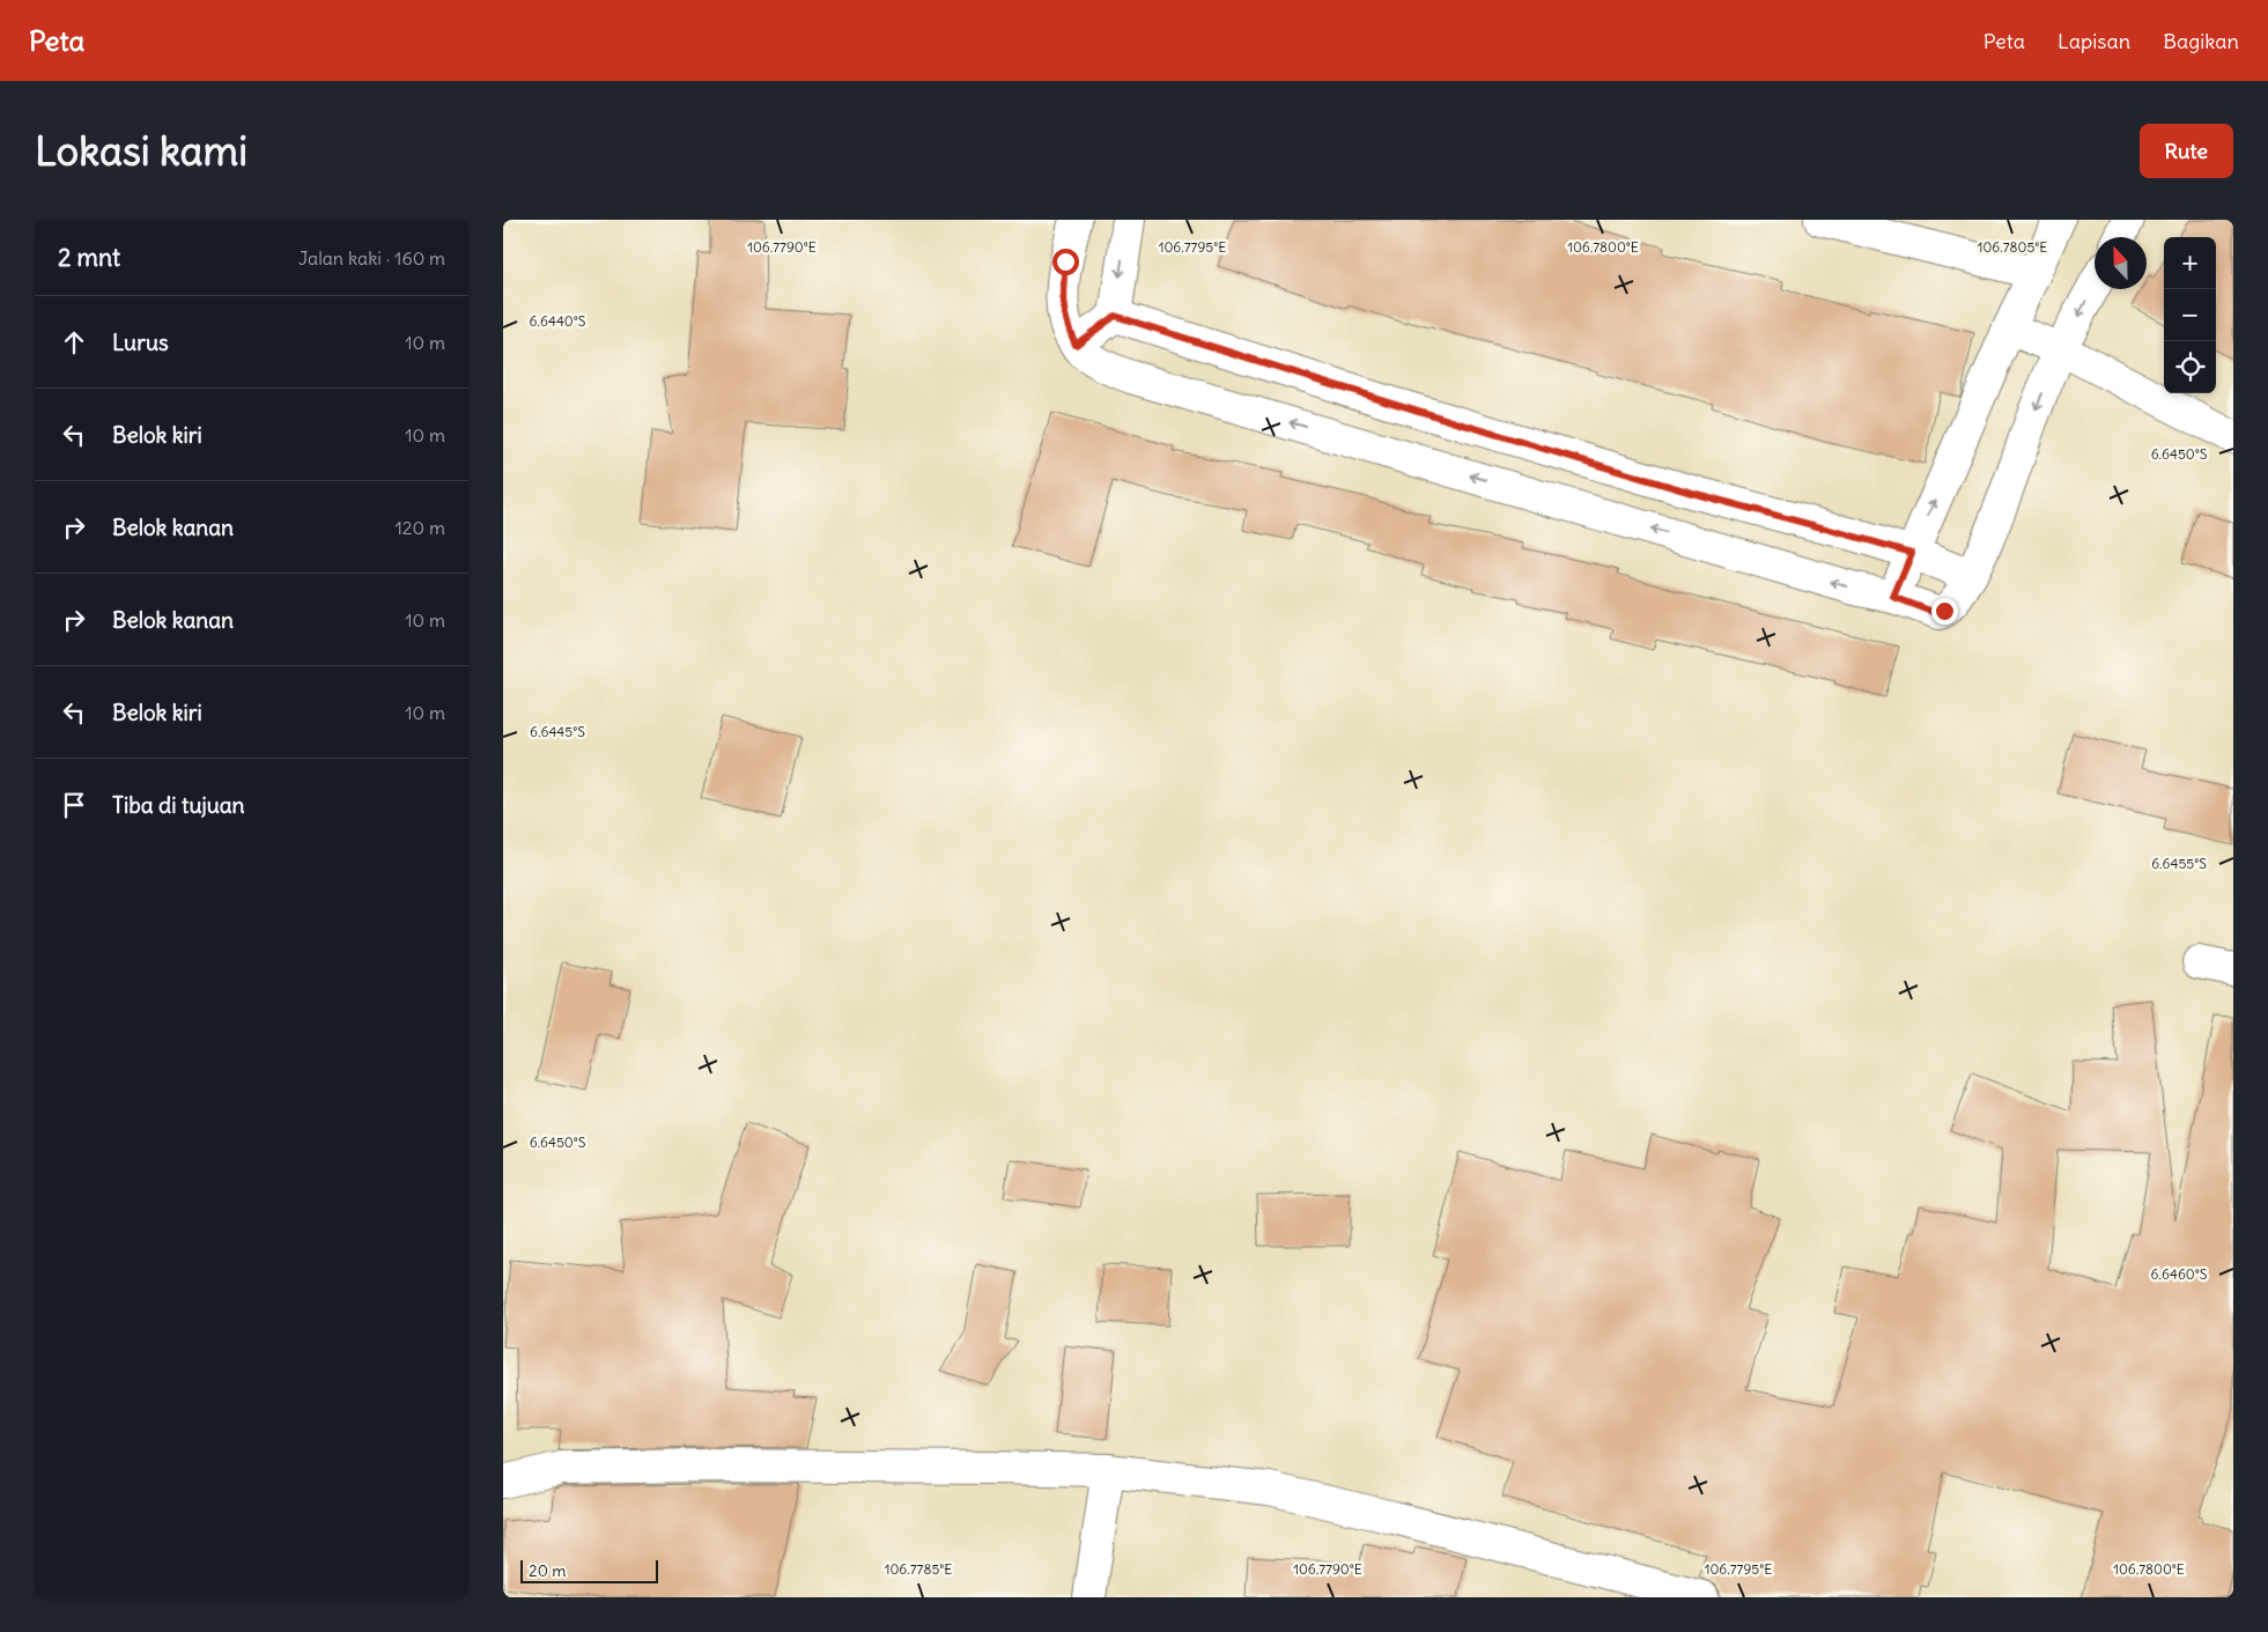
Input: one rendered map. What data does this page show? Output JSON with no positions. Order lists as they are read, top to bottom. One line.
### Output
{"scale_bar":"20 m","north":"top","page":{"header":"Peta","nav":["Peta","Lapisan","Bagikan"],"buttons":"Rute","title":"Lokasi kami","heading":["2 mnt","Jalan kaki · 160 m"],"map_buttons":["+","−"],"list":[["Lurus","10 m"],["Belok kiri","10 m"],["Belok kanan","120 m"],["Belok kanan","10 m"],["Belok kiri","10 m"],"Tiba di tujuan"],"scale":"20 m"},"coordinates":["106.7790°E","106.7795°E","106.7800°E","106.7805°E","6.6440°S","6.6450°S","6.6445°S","6.6455°S","6.6460°S","106.7785°E"]}
